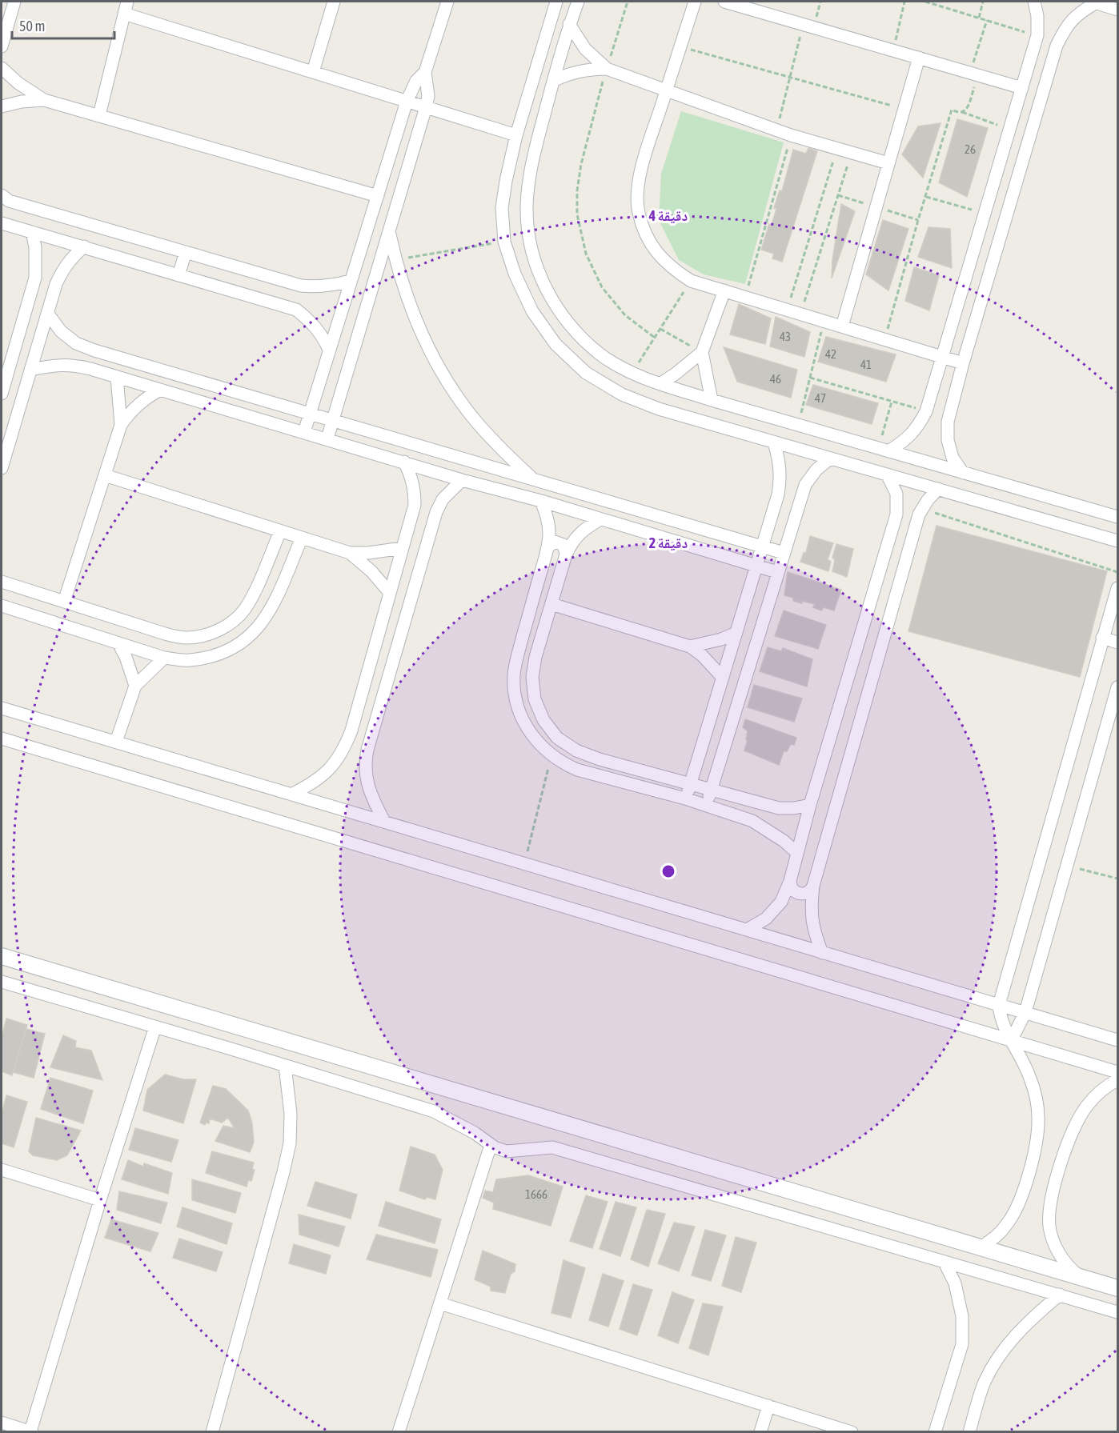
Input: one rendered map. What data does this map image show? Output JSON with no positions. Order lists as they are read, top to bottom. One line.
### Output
{"house_numbers":["26","43","42","41","46","47","1666"],"scale_bar":"50 m","rings":["4 دقيقة","2 دقيقة"]}
